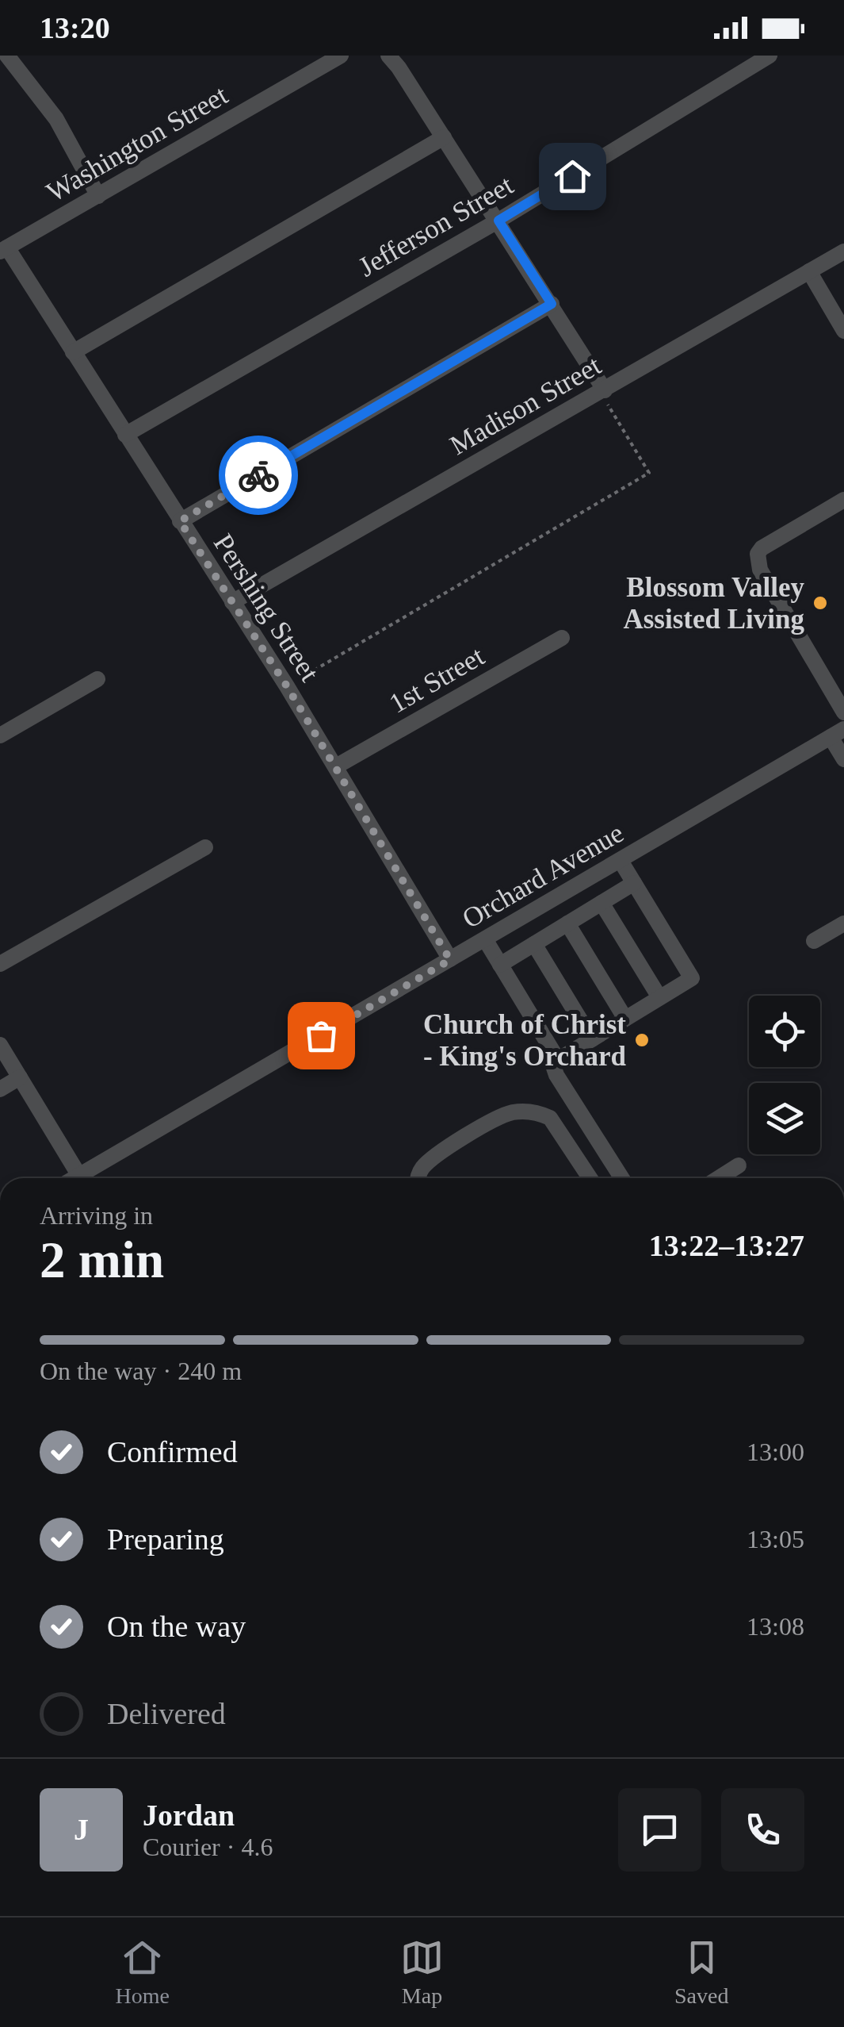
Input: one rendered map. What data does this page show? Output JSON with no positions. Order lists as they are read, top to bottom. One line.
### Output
{"streets":{"street":["Washington Street","Jefferson Street","Madison Street","Pershing Street","1st Street","Orchard Avenue"]},"crossings":[["Washington Street","Pershing Street"],["Jefferson Street","Pershing Street"],["Madison Street","Pershing Street"],["Pershing Street","1st Street"],["Pershing Street","Orchard Avenue"]],"places":["Blossom Valley Assisted Living","Church of Christ - King's Orchard"],"page":{"status":"13:20","heading":["2 min","Arriving in","13:22–13:27"],"panel":["Jordan","Courier · 4.6"],"bar":"On the way · 240 m","list":[["Confirmed","13:00"],["Preparing","13:05"],["On the way","13:08"],"Delivered"],"round":"J","tabs":["Home","Map","Saved"]}}
